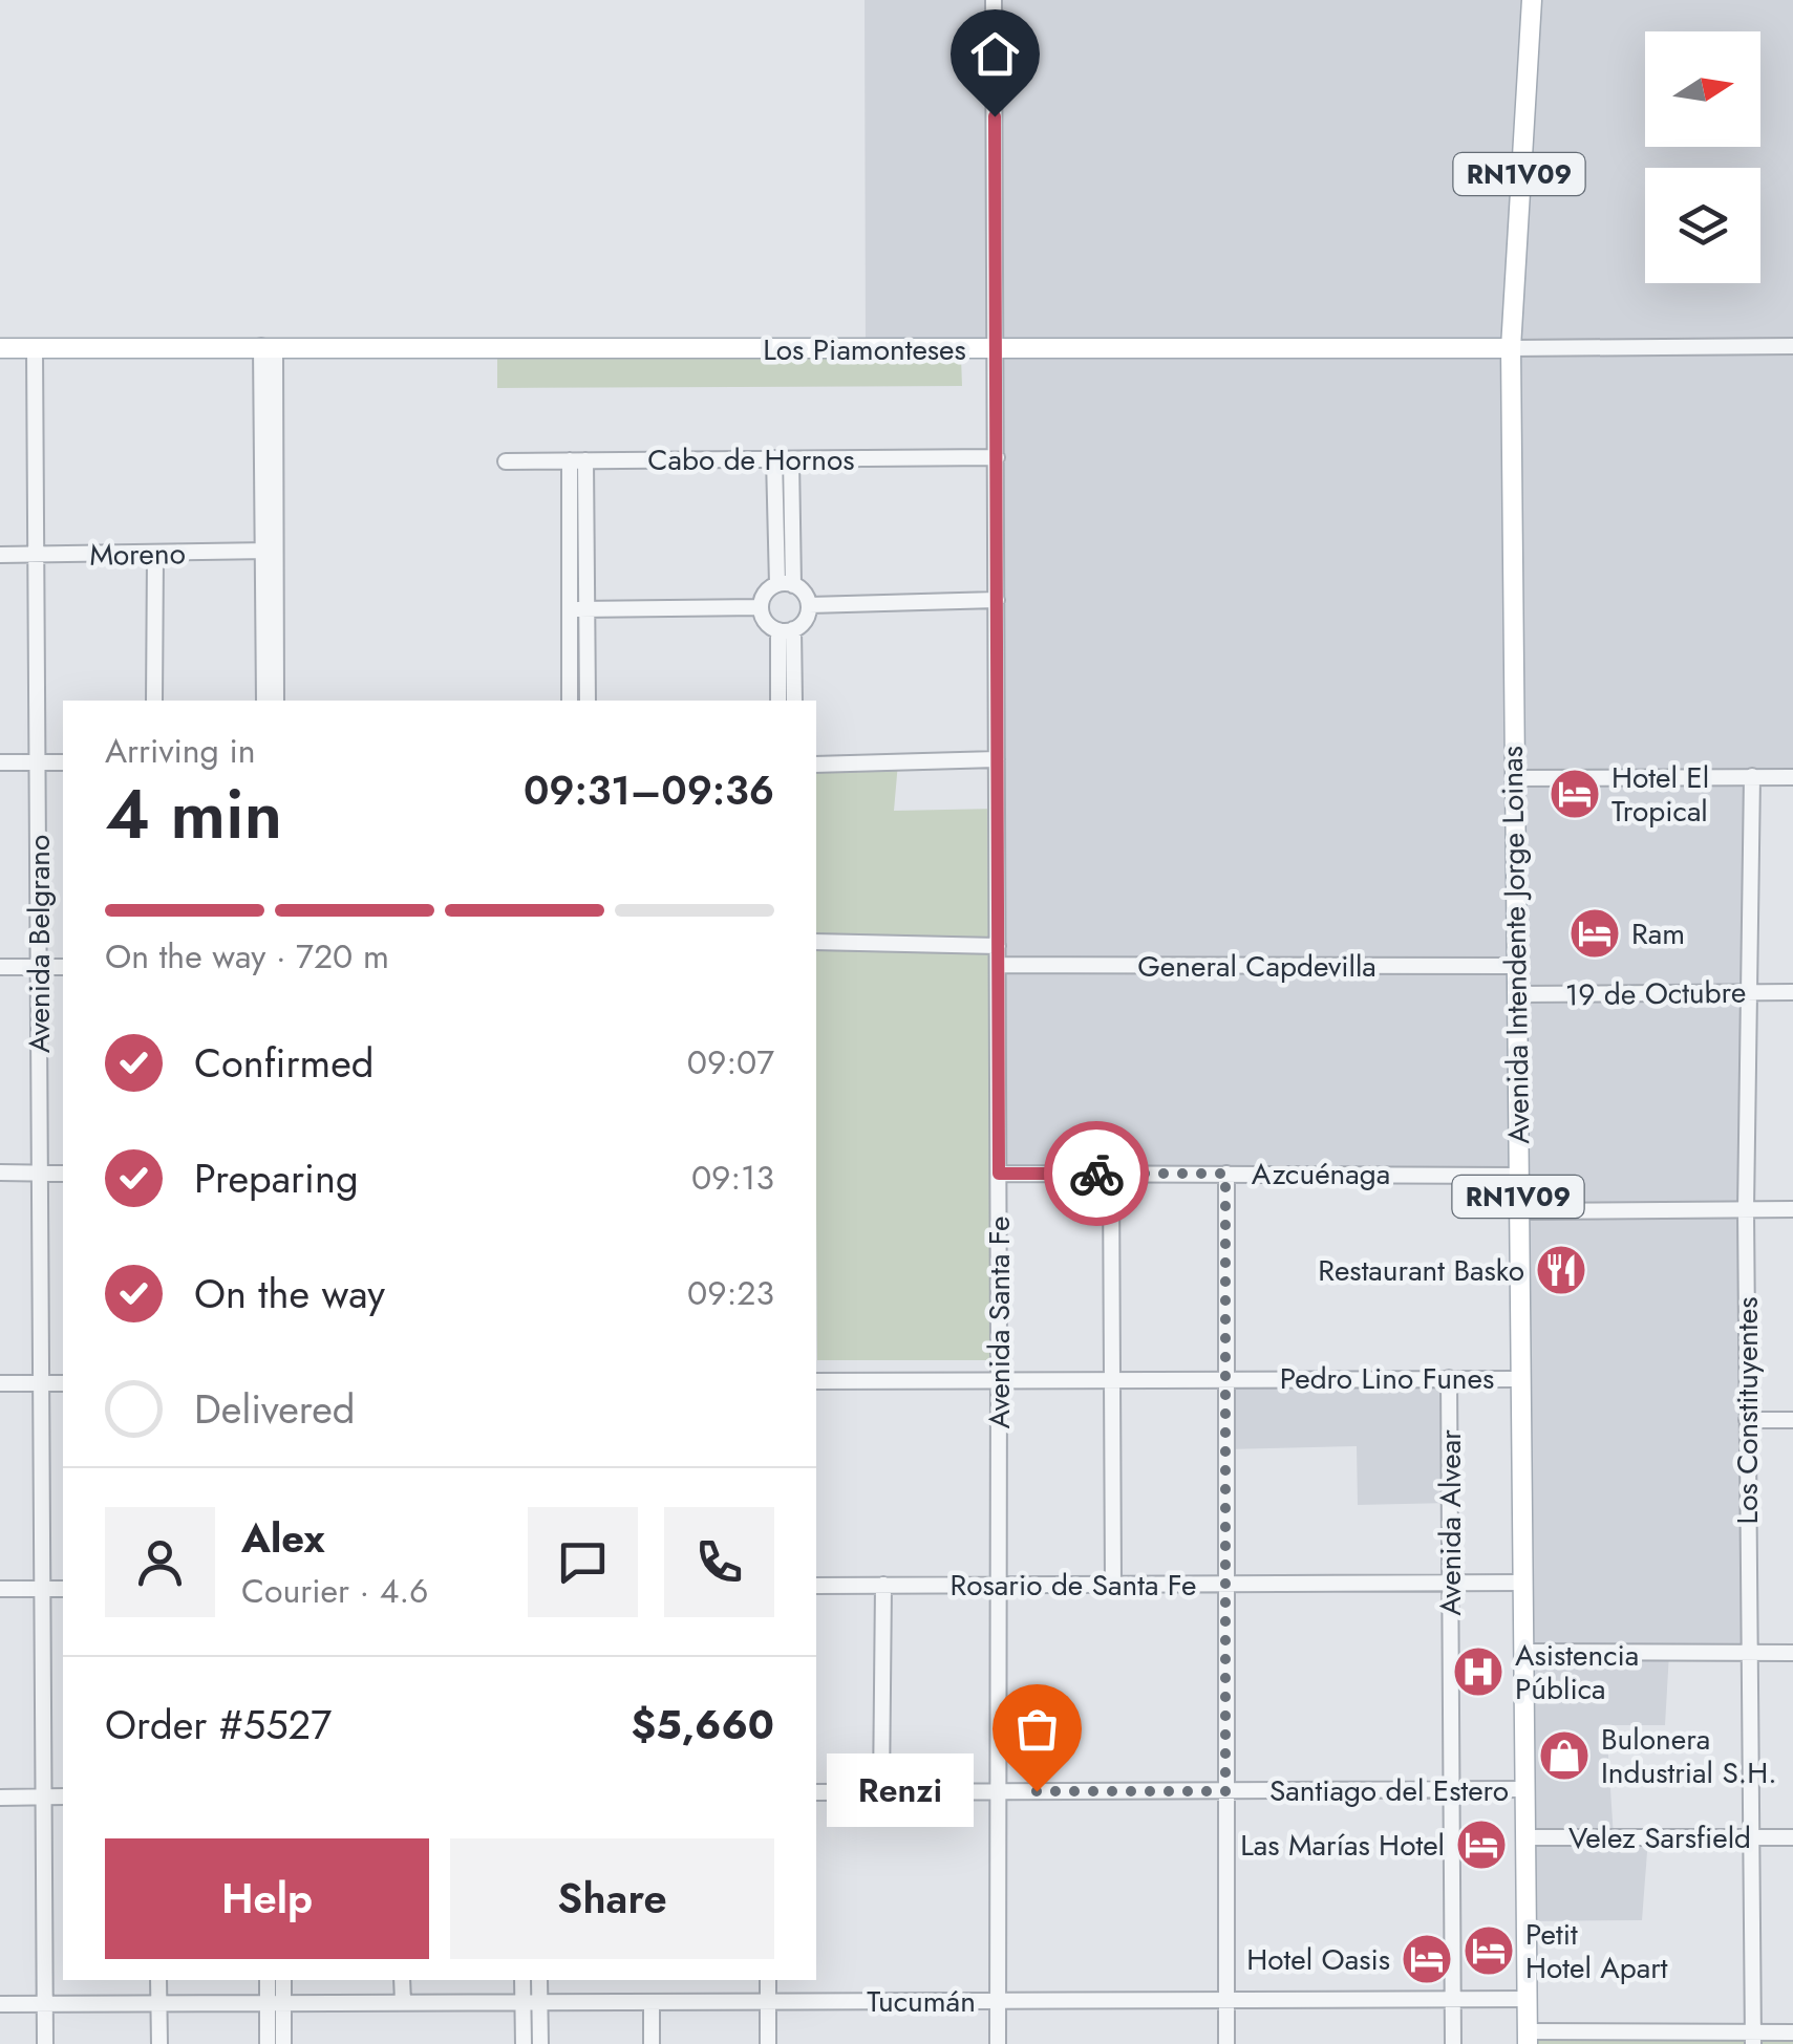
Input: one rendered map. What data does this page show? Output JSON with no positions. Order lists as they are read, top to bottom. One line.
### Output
{"streets":{"main road":["RN1V09","Los Piamonteses","Avenida Intendente Jorge Loinas"],"street":["Cabo de Hornos","Moreno","Avenida Belgrano","General Capdevilla","19 de Octubre","Azcuénaga","Avenida Santa Fe","Pedro Lino Funes","Los Constituyentes","Avenida Alvear","Rosario de Santa Fe","Santiago del Estero","Velez Sarsfield","Tucumán"]},"crossings":[["RN1V09","Los Piamonteses"],["RN1V09","Avenida Intendente Jorge Loinas"],["Los Piamonteses","Avenida Belgrano"],["Los Piamonteses","Avenida Intendente Jorge Loinas"],["Los Piamonteses","Avenida Santa Fe"],["Cabo de Hornos","Avenida Santa Fe"],["Moreno","Avenida Belgrano"],["Avenida Belgrano","Tucumán"],["Avenida Intendente Jorge Loinas","General Capdevilla"],["Avenida Intendente Jorge Loinas","19 de Octubre"],["Avenida Intendente Jorge Loinas","Azcuénaga"],["Avenida Intendente Jorge Loinas","Pedro Lino Funes"],["Avenida Intendente Jorge Loinas","Rosario de Santa Fe"],["Avenida Intendente Jorge Loinas","Santiago del Estero"],["Avenida Intendente Jorge Loinas","Velez Sarsfield"],["Avenida Intendente Jorge Loinas","Tucumán"],["General Capdevilla","Avenida Santa Fe"],["19 de Octubre","Los Constituyentes"],["Azcuénaga","Avenida Santa Fe"],["Avenida Santa Fe","Pedro Lino Funes"],["Avenida Santa Fe","Rosario de Santa Fe"],["Avenida Santa Fe","Santiago del Estero"],["Avenida Santa Fe","Tucumán"],["Pedro Lino Funes","Avenida Alvear"],["Los Constituyentes","Velez Sarsfield"],["Avenida Alvear","Rosario de Santa Fe"],["Avenida Alvear","Santiago del Estero"],["Avenida Alvear","Tucumán"]],"places":{"hotel":["Hotel El Tropical","Ram","Las Marías Hotel","Petit Hotel Apart","Hotel Oasis"],"restaurant":["Restaurant Basko"],"hospital":["Asistencia Pública"],"shop":["Bulonera Industrial S.H."],"other":["Renzi"]},"north":"right","page":{"heading":["4 min","Arriving in","09:31–09:36"],"panel":["Alex","Courier · 4.6","Order #5527","$5,660"],"bar":"On the way · 720 m","list":[["Confirmed","09:07"],["Preparing","09:13"],["On the way","09:23"],"Delivered"],"bubble":"Renzi","buttons":["Help","Share"]}}
